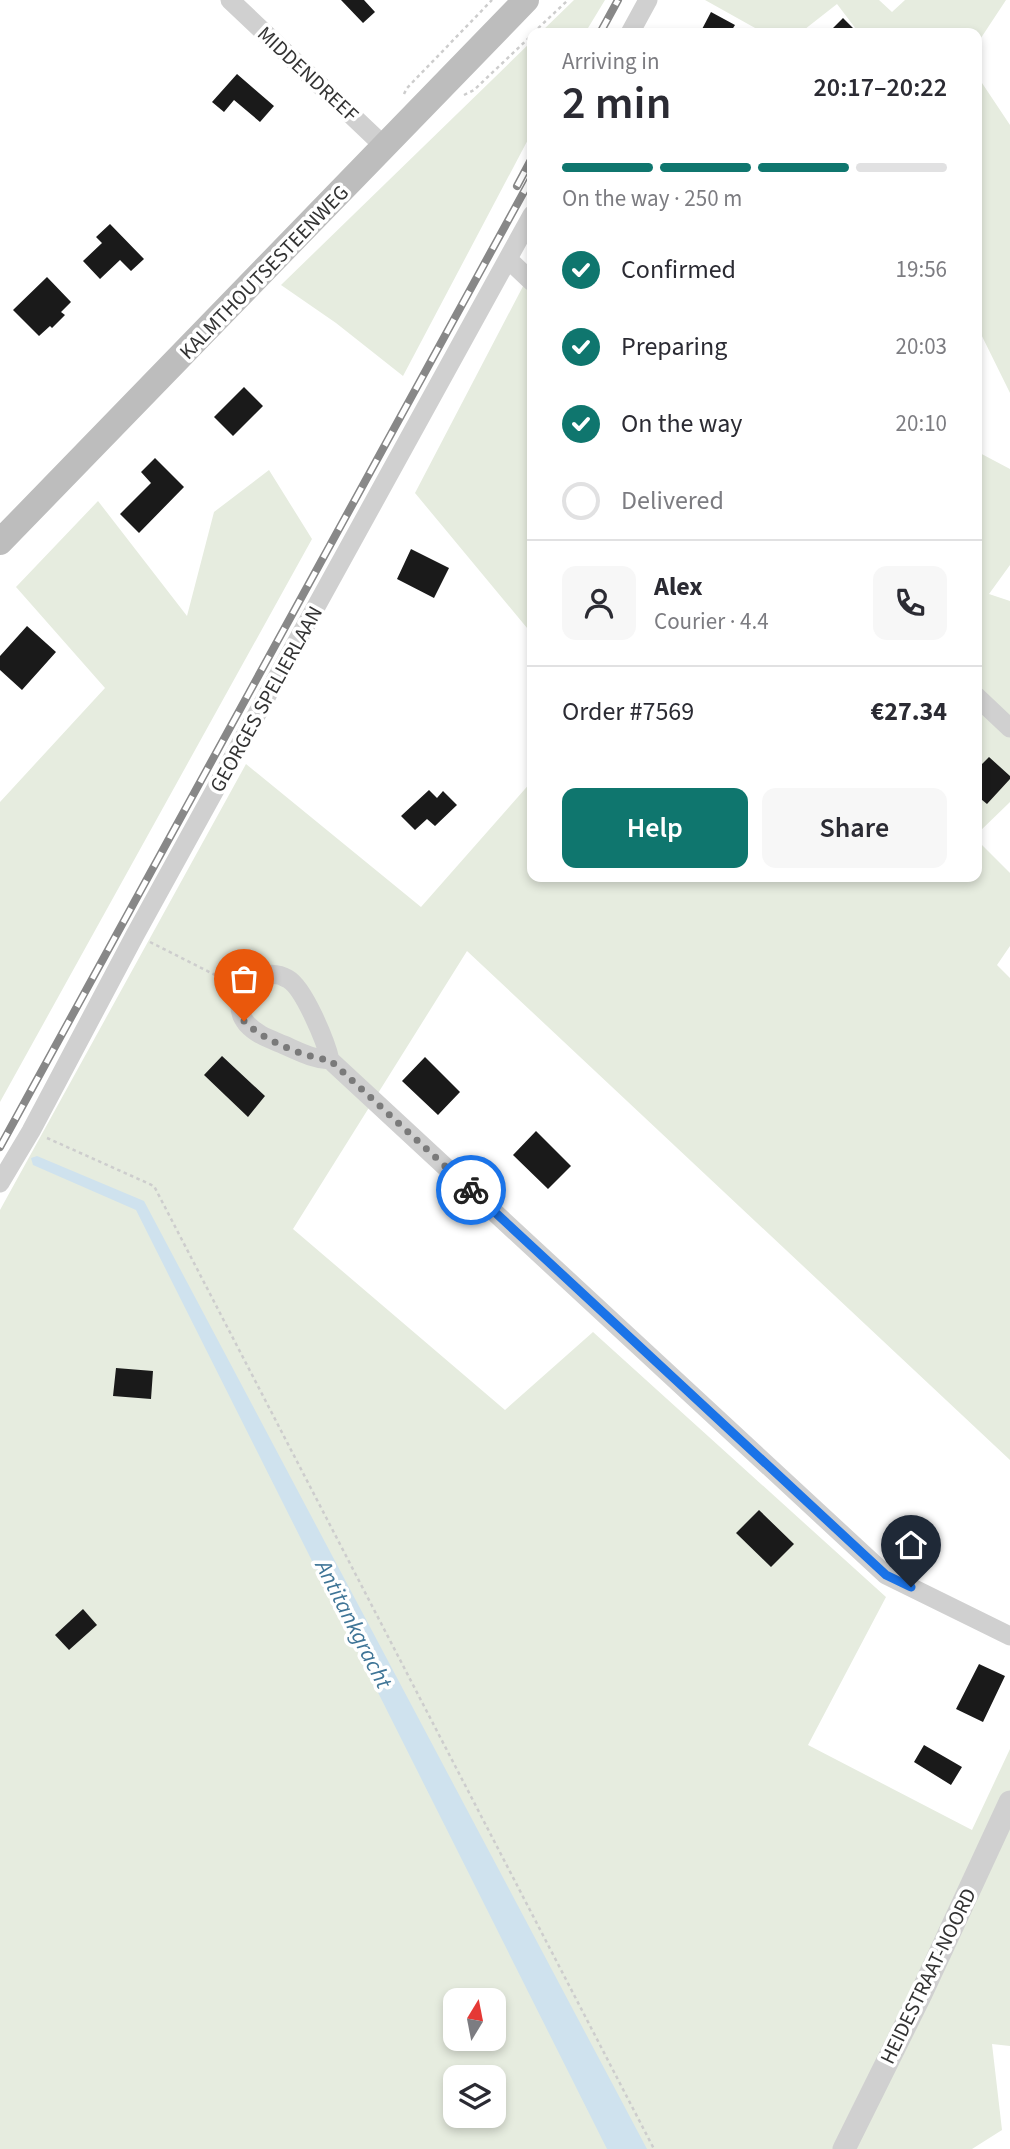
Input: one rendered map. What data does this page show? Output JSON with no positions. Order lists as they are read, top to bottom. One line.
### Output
{"streets":{"main road":["KALMTHOUTSESTEENWEG"],"street":["MIDDENDREEF","GEORGES SPELIERLAAN","HEIDESTRAAT-NOORD"]},"crossings":[["MIDDENDREEF","KALMTHOUTSESTEENWEG"]],"water":["Antitankgracht"],"north":"top","page":{"heading":["2 min","Arriving in","20:17–20:22"],"panel":["Alex","Courier · 4.4","Order #7569","€27.34"],"bar":"On the way · 250 m","list":[["Confirmed","19:56"],["Preparing","20:03"],["On the way","20:10"],"Delivered"],"buttons":["Help","Share"]}}
